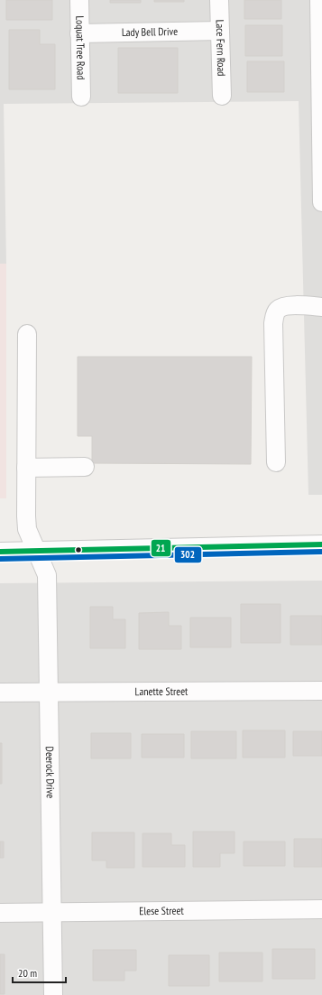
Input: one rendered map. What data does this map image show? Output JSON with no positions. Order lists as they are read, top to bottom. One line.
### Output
{"streets":{"street":["Lady Bell Drive","Loquat Tree Road","Lace Fern Road","Lanette Street","Deerock Drive","Elese Street"]},"crossings":[["Lady Bell Drive","Loquat Tree Road"],["Lady Bell Drive","Lace Fern Road"],["Lanette Street","Deerock Drive"],["Deerock Drive","Elese Street"]],"lines":["transit line 21","transit line 302"],"scale_bar":"20 m"}
